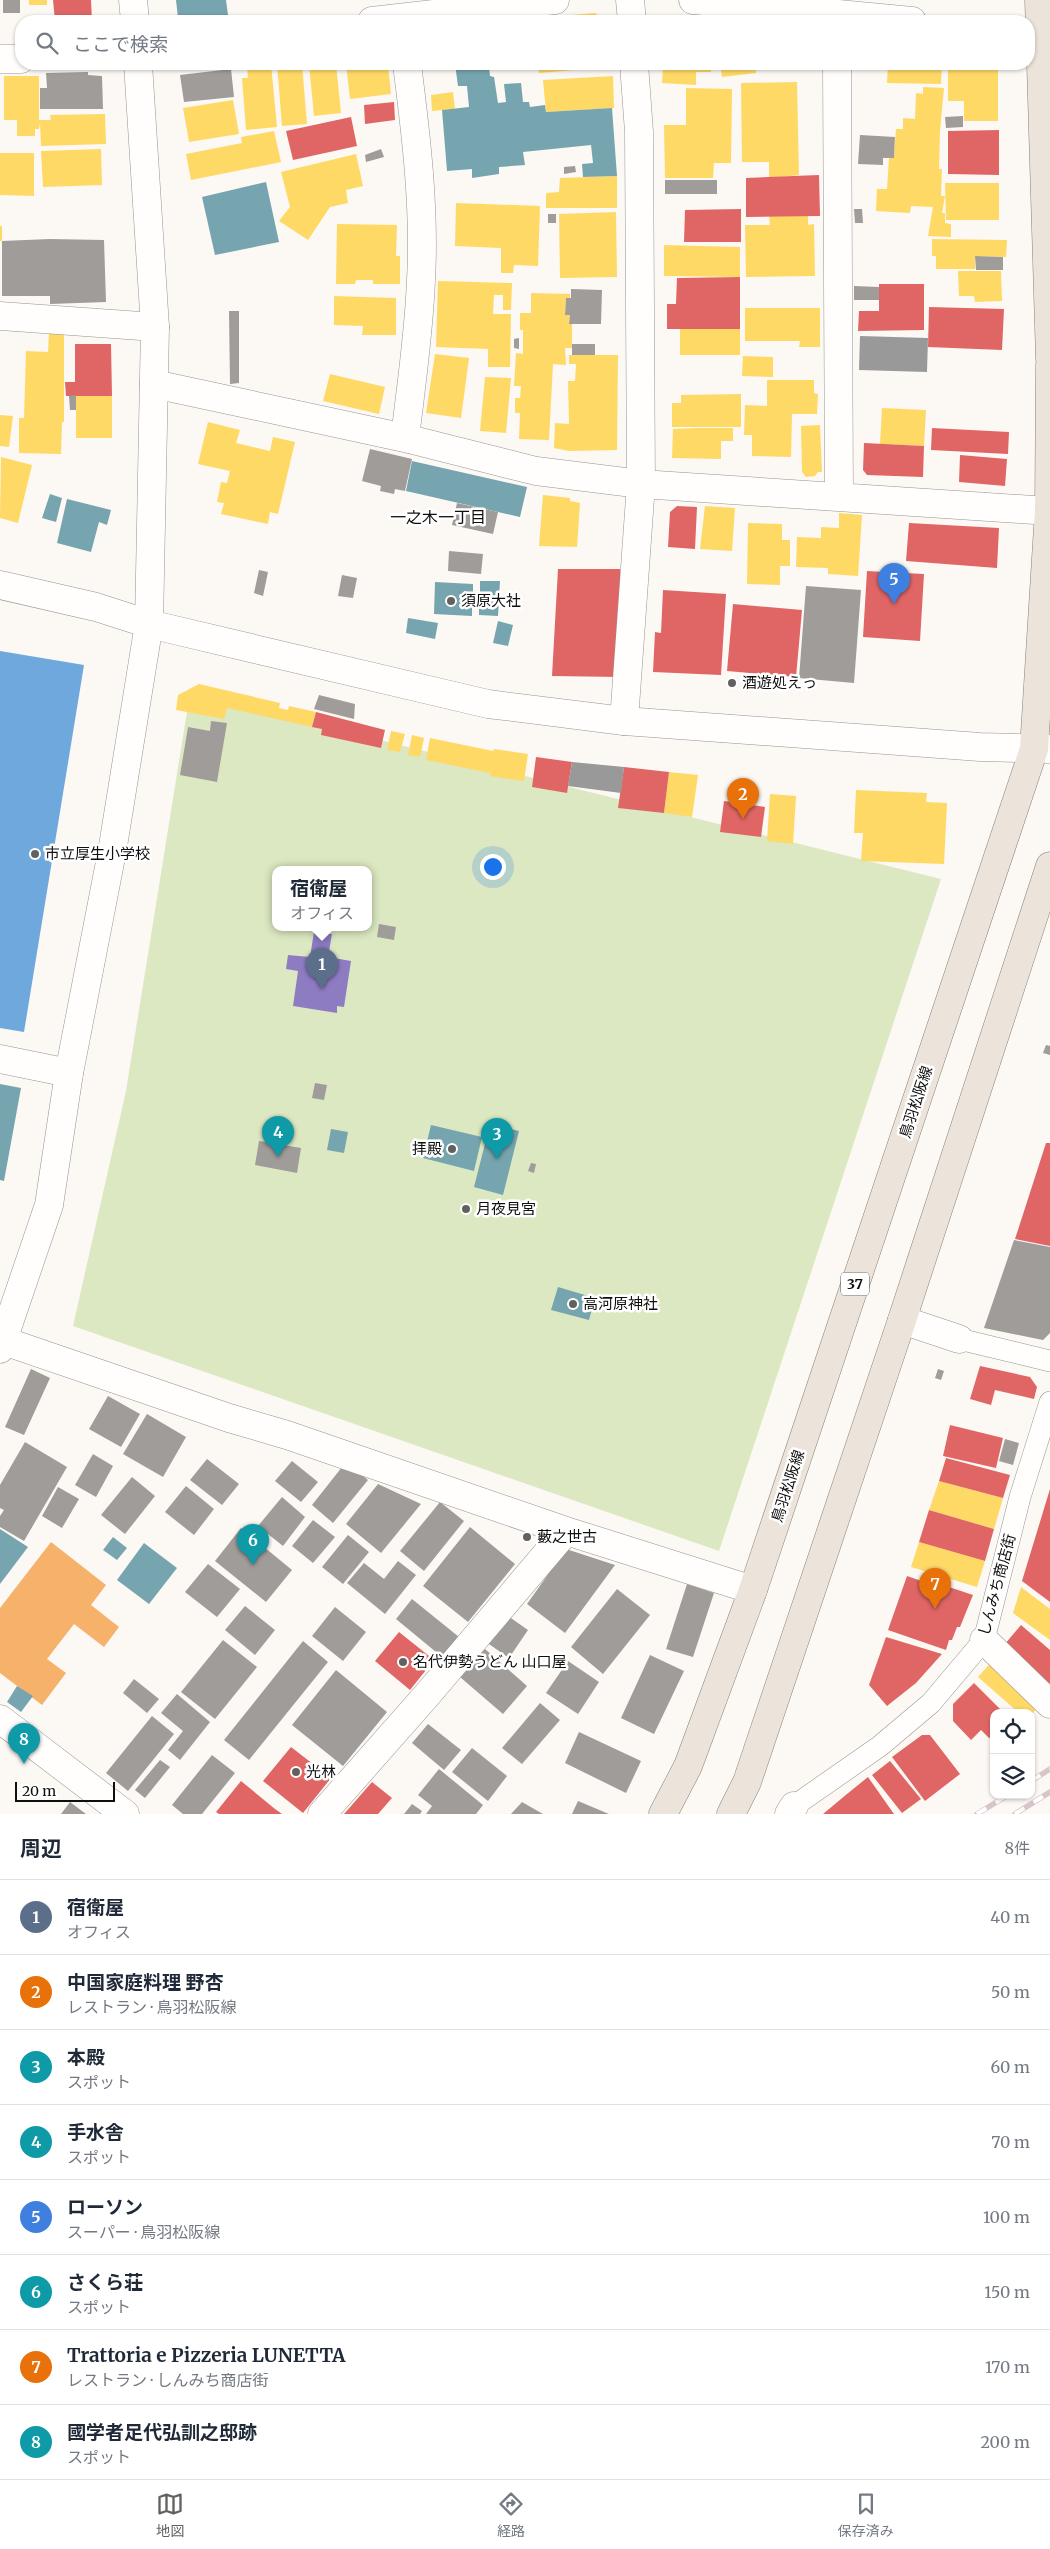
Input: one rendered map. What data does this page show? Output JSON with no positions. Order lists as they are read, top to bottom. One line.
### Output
{"streets":{"main road":["鳥羽松阪線","37"],"street":["しんみち商店街"]},"districts":["一之木一丁目"],"places":["須原大社","酒遊処えっ","市立厚生小学校","拝殿","月夜見宮","高河原神社","藪之世古","名代伊勢うどん 山口屋","光林"],"scale_bar":"20 m","page":{"search":"ここで検索","pins":["5","2","1","4","3","6","7","8"],"popup":["宿衛屋","オフィス"],"scale":"20 m","heading":["周辺","8件"],"list":[{"mark":"1","name":"宿衛屋","note":"オフィス","value":"40 m"},{"mark":"2","name":"中国家庭料理 野杏","note":"レストラン · 鳥羽松阪線","value":"50 m"},{"mark":"3","name":"本殿","note":"スポット","value":"60 m"},{"mark":"4","name":"手水舎","note":"スポット","value":"70 m"},{"mark":"5","name":"ローソン","note":"スーパー · 鳥羽松阪線","value":"100 m"},{"mark":"6","name":"さくら荘","note":"スポット","value":"150 m"},{"mark":"7","name":"Trattoria e Pizzeria LUNETTA","note":"レストラン · しんみち商店街","value":"170 m"},{"mark":"8","name":"國学者足代弘訓之邸跡","note":"スポット","value":"200 m"}],"nav":["地図","経路","保存済み"]}}
